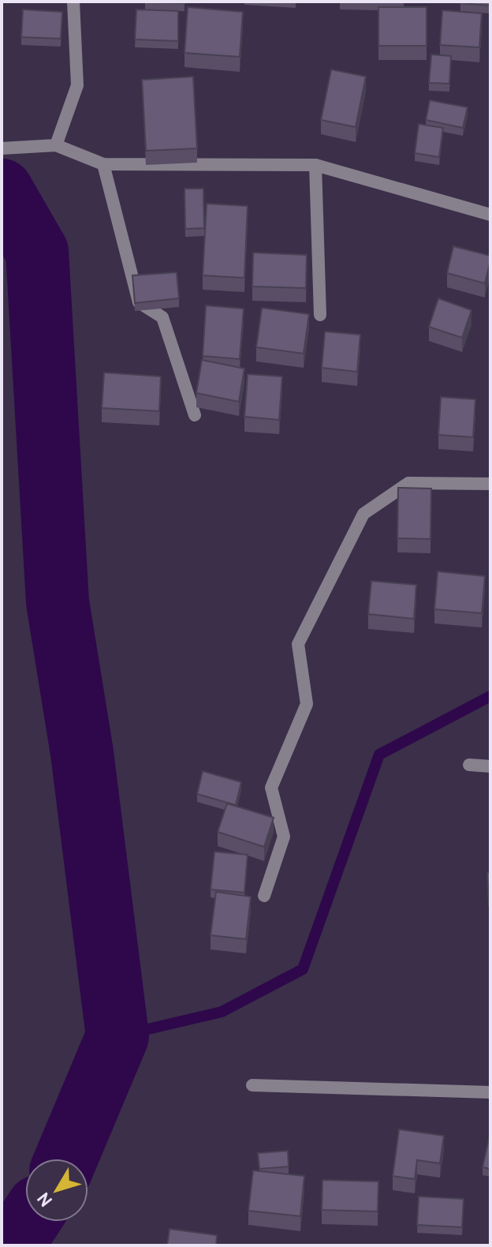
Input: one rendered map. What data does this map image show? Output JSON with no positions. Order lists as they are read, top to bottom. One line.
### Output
{"north":"bottom left"}
